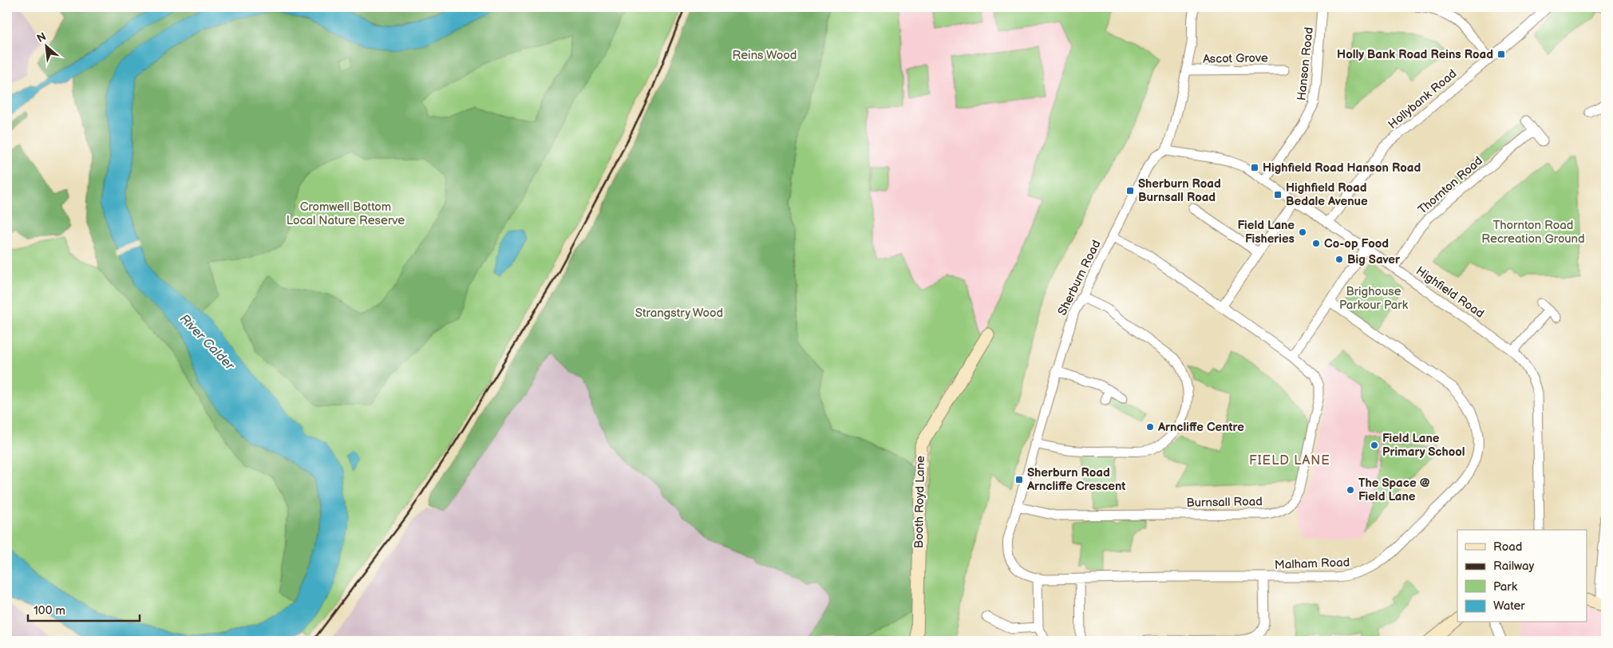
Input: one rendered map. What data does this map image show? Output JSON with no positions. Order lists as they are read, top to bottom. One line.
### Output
{"streets":{"street":["Ascot Grove","Hanson Road","Hollybank Road","Thornton Road","Sherburn Road","Highfield Road","Booth Royd Lane","Burnsall Road","Malham Road"]},"crossings":[["Hanson Road","Highfield Road"],["Hollybank Road","Highfield Road"],["Thornton Road","Highfield Road"],["Sherburn Road","Highfield Road"],["Sherburn Road","Burnsall Road"],["Sherburn Road","Malham Road"]],"districts":["FIELD LANE"],"water":["River Calder"],"parks":["Reins Wood","Cromwell Bottom Local Nature Reserve","Thornton Road Recreation Ground","Brighouse Parkour Park","Strangstry Wood"],"places":{"transit":["Holly Bank Road Reins Road","Highfield Road Hanson Road","Sherburn Road Burnsall Road","Highfield Road Bedale Avenue","Sherburn Road Arncliffe Crescent"],"other":["Field Lane Fisheries","Co-op Food","Big Saver","Arncliffe Centre","Field Lane Primary School","The Space @ Field Lane"]},"legend":["Road","Railway","Park","Water"],"scale_bar":"100 m","north":"top left"}
